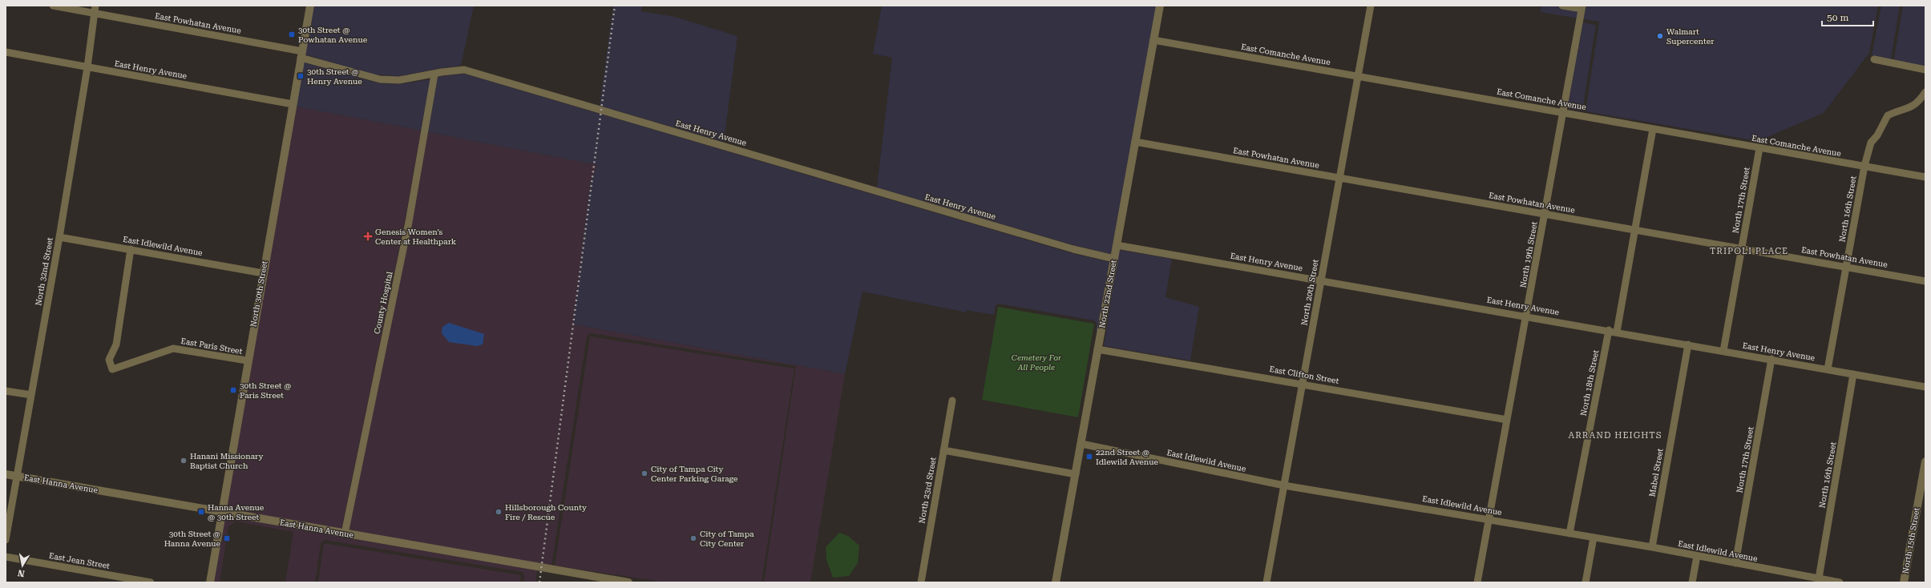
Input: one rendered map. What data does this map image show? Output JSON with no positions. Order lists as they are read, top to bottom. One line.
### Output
{"streets":{"street":["East Powhatan Avenue","East Comanche Avenue","East Henry Avenue","North 17th Street","North 16th Street","East Idlewild Avenue","North 19th Street","North 32nd Street","North 20th Street","North 30th Street","North 22nd Street","County Hospital","East Paris Street","East Clifton Street","North 18th Street","Mabel Street","East Hanna Avenue","North 23rd Street","North 15th Street","East Jean Street"]},"crossings":[["East Powhatan Avenue","East Henry Avenue"],["East Powhatan Avenue","North 17th Street"],["East Powhatan Avenue","North 16th Street"],["East Powhatan Avenue","North 19th Street"],["East Powhatan Avenue","North 32nd Street"],["East Powhatan Avenue","North 20th Street"],["East Powhatan Avenue","North 30th Street"],["East Powhatan Avenue","North 22nd Street"],["East Comanche Avenue","North 17th Street"],["East Comanche Avenue","North 16th Street"],["East Comanche Avenue","North 19th Street"],["East Comanche Avenue","North 20th Street"],["East Comanche Avenue","North 22nd Street"],["East Henry Avenue","North 17th Street"],["East Henry Avenue","North 16th Street"],["East Henry Avenue","North 19th Street"],["East Henry Avenue","North 32nd Street"],["East Henry Avenue","North 20th Street"],["East Henry Avenue","North 30th Street"],["East Henry Avenue","North 22nd Street"],["East Henry Avenue","County Hospital"],["East Henry Avenue","North 18th Street"],["East Henry Avenue","Mabel Street"],["North 17th Street","East Idlewild Avenue"],["North 16th Street","East Idlewild Avenue"],["East Idlewild Avenue","North 19th Street"],["East Idlewild Avenue","North 32nd Street"],["East Idlewild Avenue","North 20th Street"],["East Idlewild Avenue","North 30th Street"],["East Idlewild Avenue","North 22nd Street"],["East Idlewild Avenue","East Paris Street"],["East Idlewild Avenue","North 18th Street"],["East Idlewild Avenue","Mabel Street"],["North 19th Street","East Clifton Street"],["North 32nd Street","East Hanna Avenue"],["North 20th Street","East Clifton Street"],["North 30th Street","East Paris Street"],["North 30th Street","East Hanna Avenue"],["North 22nd Street","East Clifton Street"],["County Hospital","East Hanna Avenue"]],"districts":["TRIPOLI PLACE","ARRAND HEIGHTS"],"parks":["Cemetery For All People"],"places":{"transit":["30th Street @ Powhatan Avenue","30th Street @ Henry Avenue","30th Street @ Paris Street","22nd Street @ Idlewild Avenue","Hanna Avenue @ 30th Street","30th Street @ Hanna Avenue"],"other":["Walmart Supercenter","Hanani Missionary Baptist Church","City of Tampa City Center Parking Garage","Hillsborough County Fire / Rescue","City of Tampa City Center"],"health":["Genesis Women’s Center at Healthpark"]},"scale_bar":"50 m","north":"bottom"}
